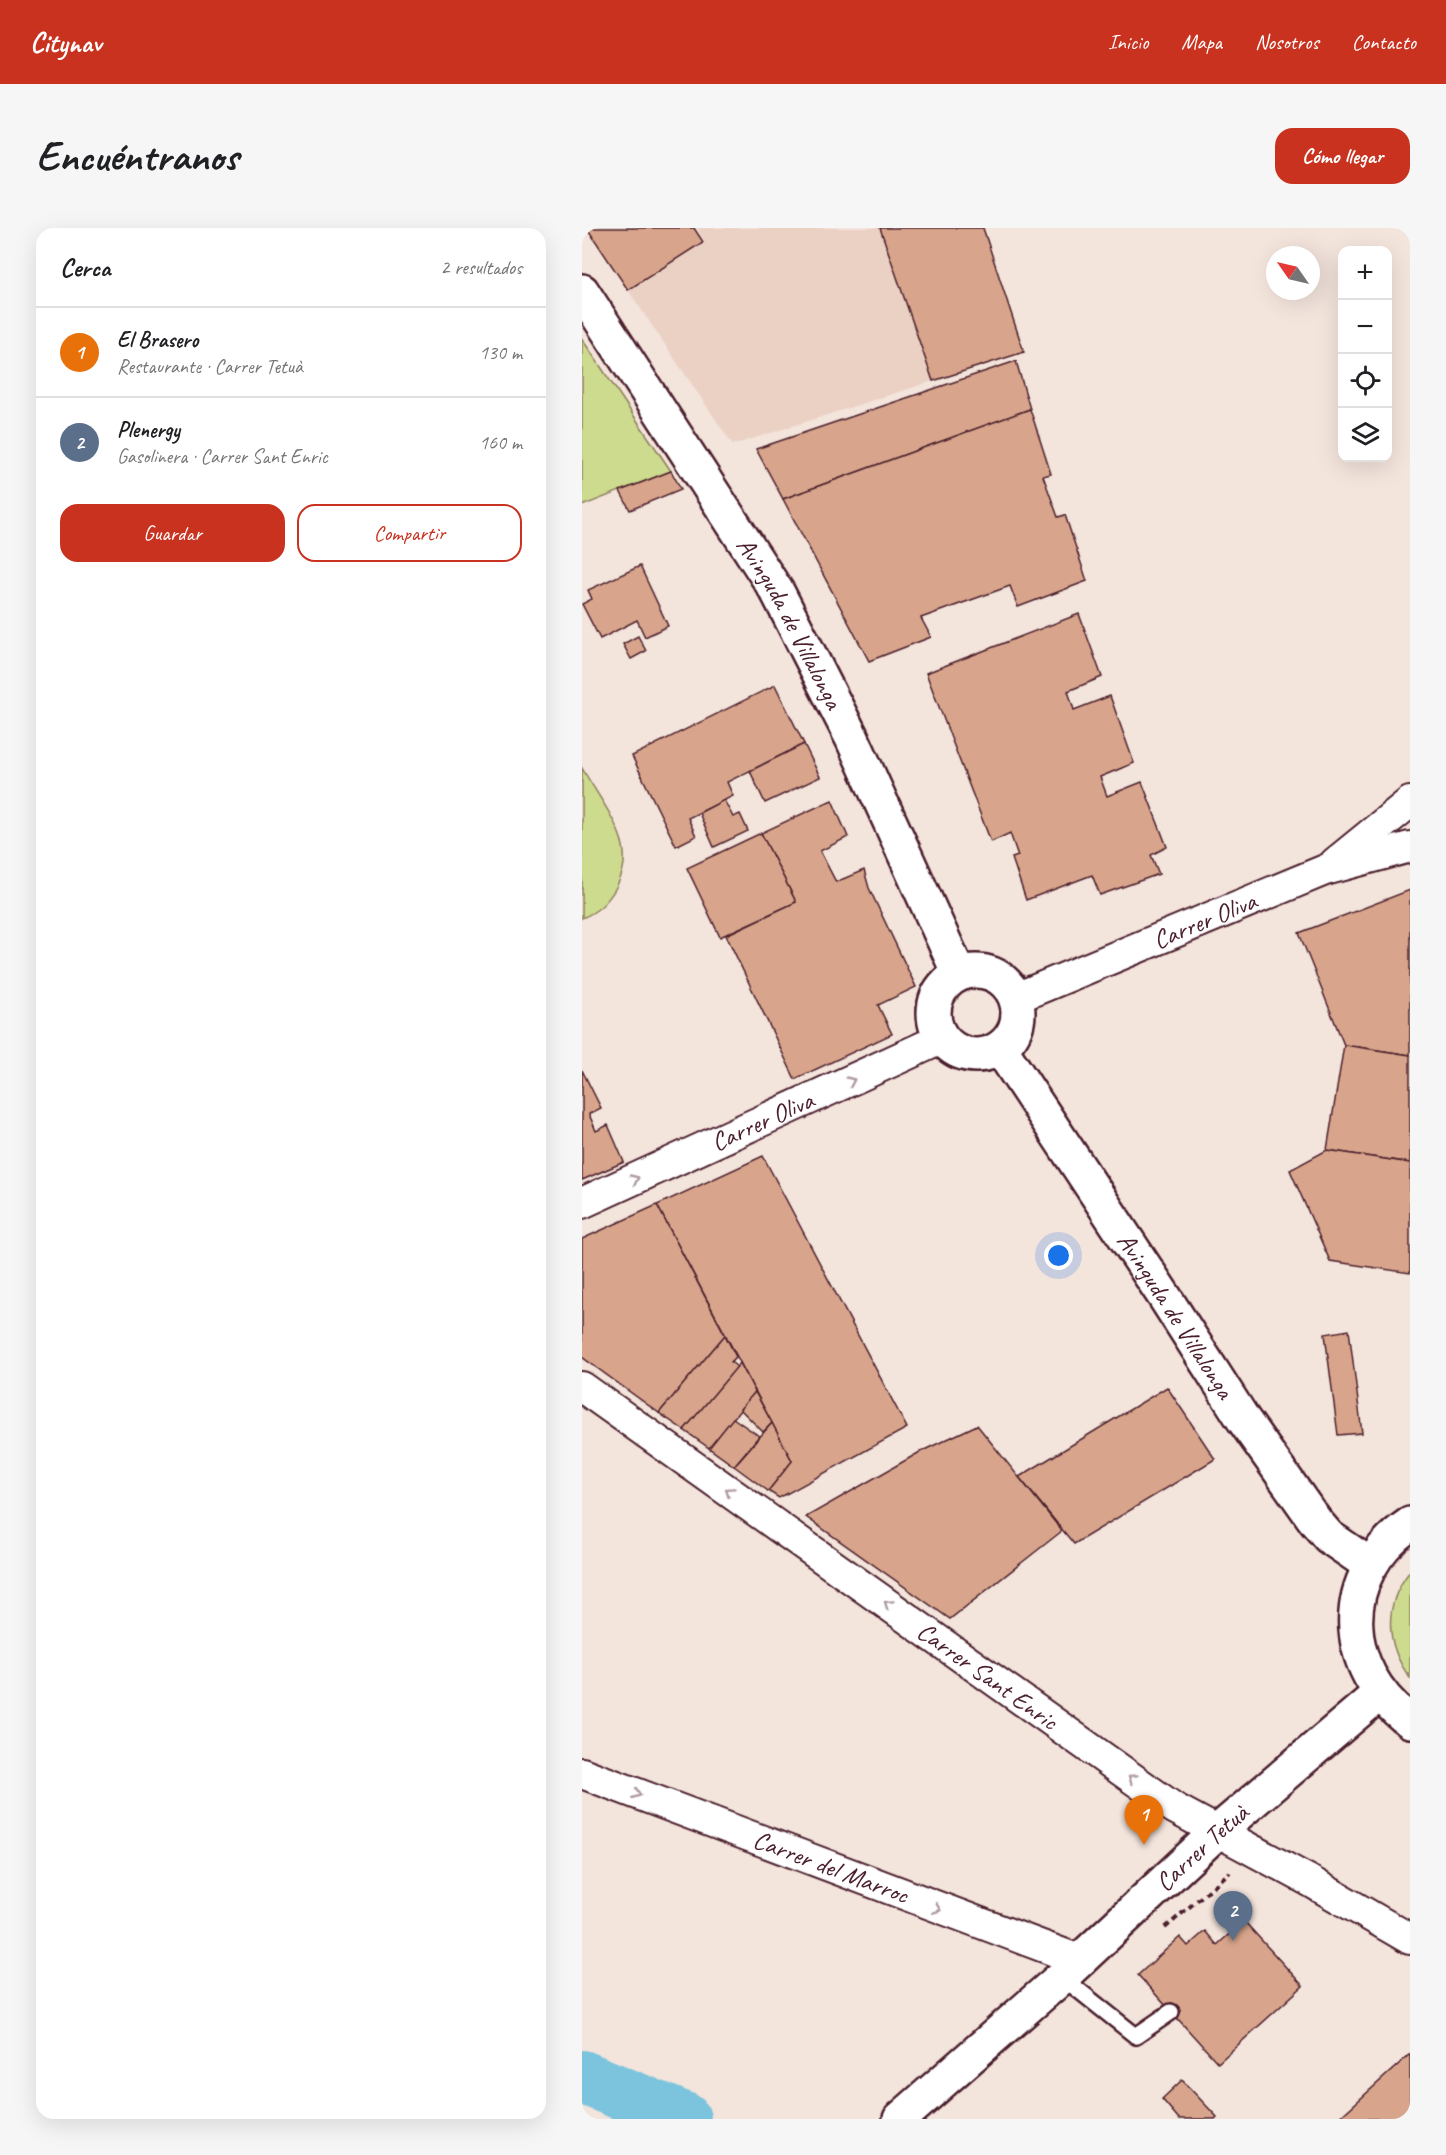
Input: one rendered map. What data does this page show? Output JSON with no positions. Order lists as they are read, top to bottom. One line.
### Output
{"streets":{"street":["Avinguda de Villalonga","Carrer Oliva","Carrer Sant Enric","Carrer Tetuà","Carrer del Marroc"]},"crossings":[["Avinguda de Villalonga","Carrer Oliva"],["Carrer Sant Enric","Carrer Tetuà"],["Carrer Tetuà","Carrer del Marroc"]],"one_way":["Carrer Oliva","Carrer Sant Enric","Carrer del Marroc"],"north":"top left","page":{"header":"Citynav","nav":["Inicio","Mapa","Nosotros","Contacto"],"buttons":["Cómo llegar",["Guardar","Compartir"]],"title":"Encuéntranos","heading":["Cerca","2 resultados"],"map_buttons":["+","−"],"list":[{"mark":"1","name":"El Brasero","note":"Restaurante · Carrer Tetuà","value":"130 m"},{"mark":"2","name":"Plenergy","note":"Gasolinera · Carrer Sant Enric","value":"160 m"}],"pins":["1","2"]}}
